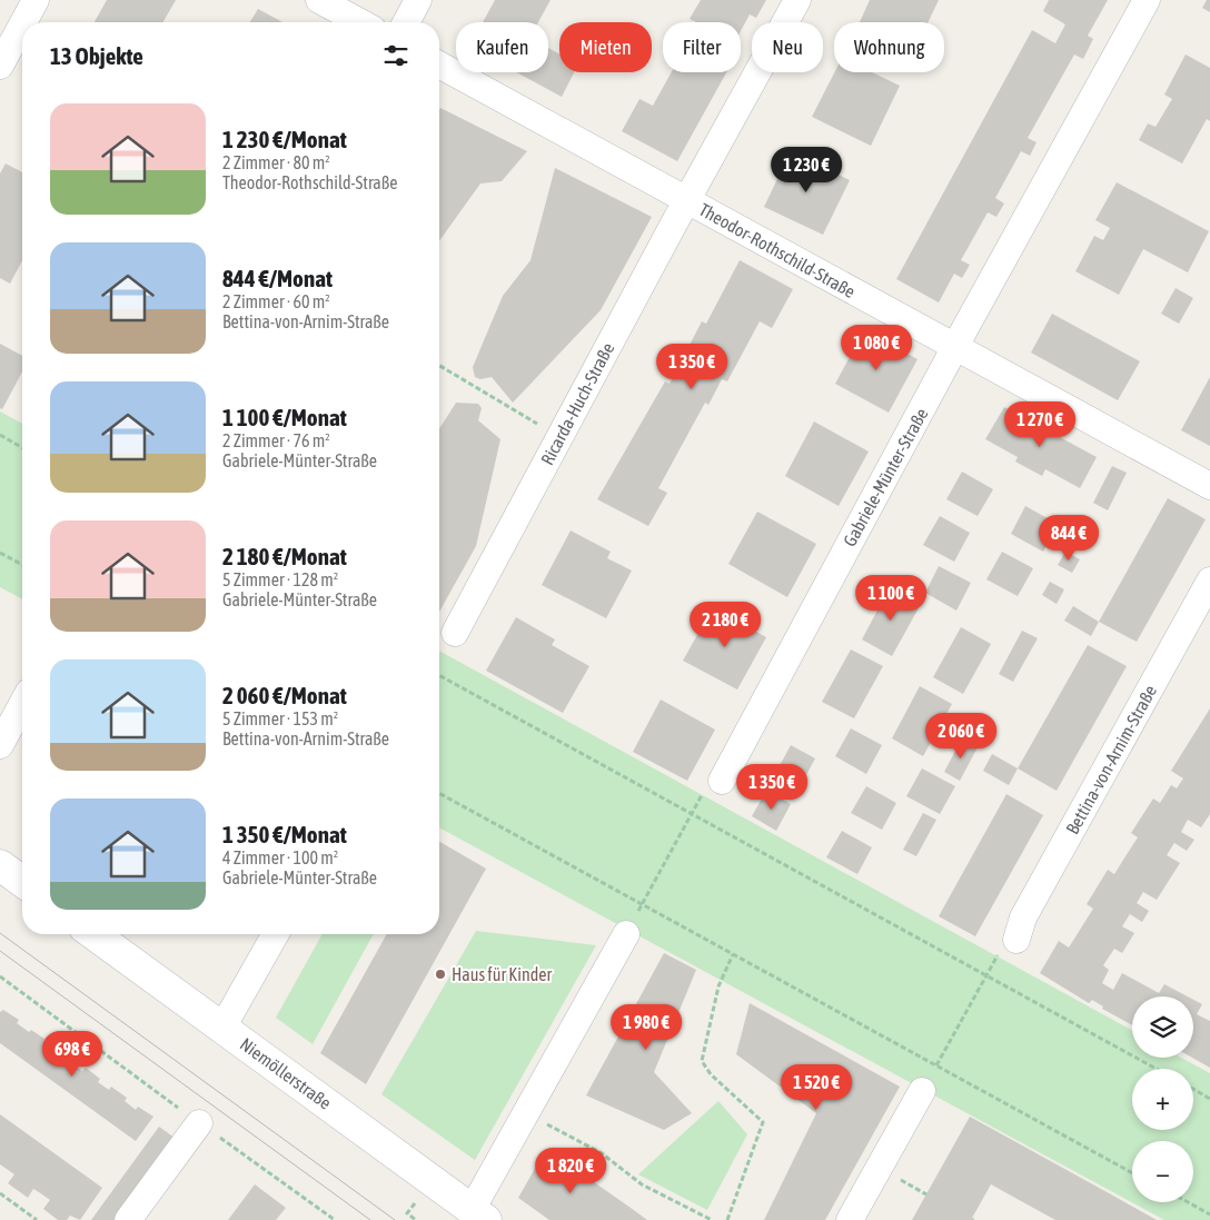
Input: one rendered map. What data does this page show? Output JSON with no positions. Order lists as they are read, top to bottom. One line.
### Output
{"streets":{"main road":["Niemöllerstraße"],"street":["Theodor-Rothschild-Straße","Ricarda-Huch-Straße","Gabriele-Münter-Straße","Bettina-von-Arnim-Straße"]},"crossings":[["Theodor-Rothschild-Straße","Ricarda-Huch-Straße"],["Theodor-Rothschild-Straße","Gabriele-Münter-Straße"]],"places":["Haus für Kinder"],"page":{"chip":["Kaufen","Mieten","Filter","Neu","Wohnung"],"heading":"13 Objekte","list":[{"name":"1 230 €/Monat","note":"2 Zimmer · 80 m² · Theodor-Rothschild-Straße"},{"name":"844 €/Monat","note":"2 Zimmer · 60 m² · Bettina-von-Arnim-Straße"},{"name":"1 100 €/Monat","note":"2 Zimmer · 76 m² · Gabriele-Münter-Straße"},{"name":"2 180 €/Monat","note":"5 Zimmer · 128 m² · Gabriele-Münter-Straße"},{"name":"2 060 €/Monat","note":"5 Zimmer · 153 m² · Bettina-von-Arnim-Straße"},{"name":"1 350 €/Monat","note":"4 Zimmer · 100 m² · Gabriele-Münter-Straße"}],"price":["1 230 €","1 080 €","1 350 €","1 270 €","844 €","1 100 €","2 180 €","2 060 €","1 350 €","1 980 €","698 €","1 520 €","1 820 €"],"map_buttons":["+","−"]}}
